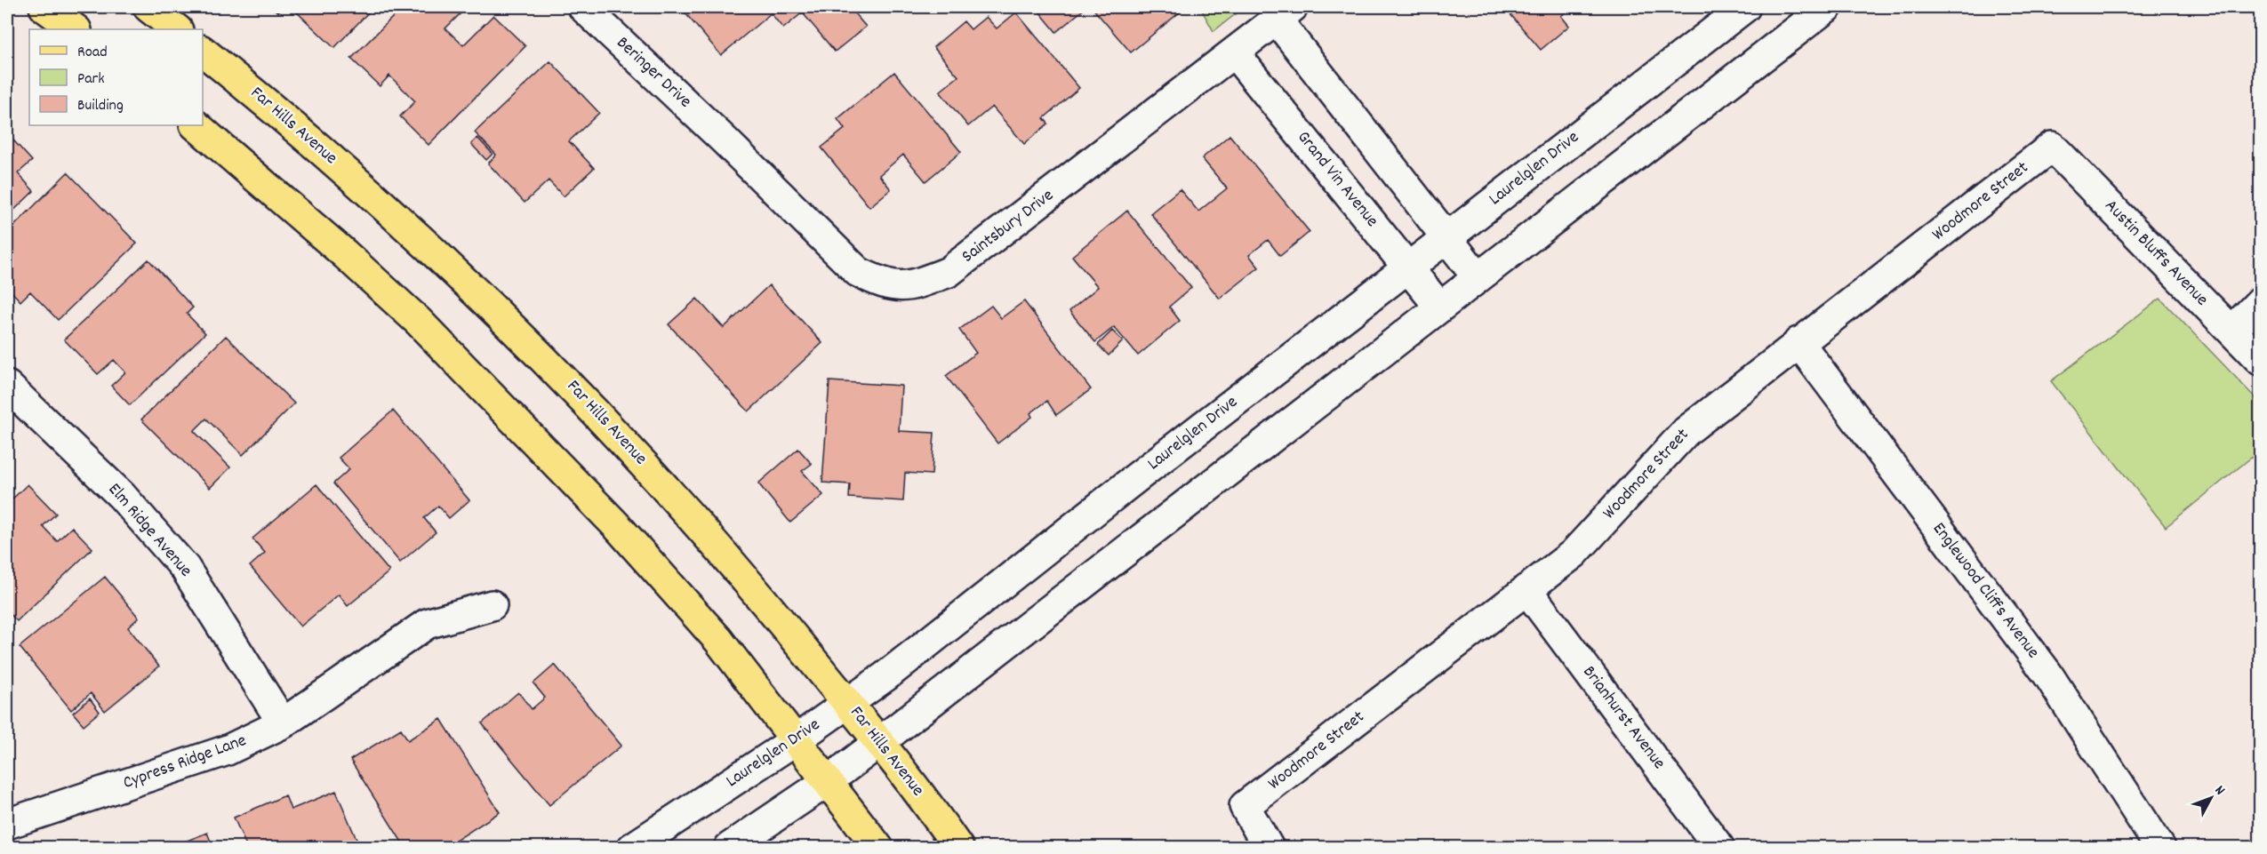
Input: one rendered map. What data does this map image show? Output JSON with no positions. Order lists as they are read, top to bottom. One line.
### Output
{"streets":{"main road":["Far Hills Avenue"],"street":["Beringer Drive","Laurelglen Drive","Grand Vin Avenue","Woodmore Street","Saintsbury Drive","Austin Bluffs Avenue","Elm Ridge Avenue","Englewood Cliffs Avenue","Brianhurst Avenue","Cypress Ridge Lane"]},"crossings":[["Beringer Drive","Saintsbury Drive"],["Far Hills Avenue","Laurelglen Drive"],["Laurelglen Drive","Grand Vin Avenue"],["Grand Vin Avenue","Saintsbury Drive"],["Woodmore Street","Austin Bluffs Avenue"],["Woodmore Street","Englewood Cliffs Avenue"],["Woodmore Street","Brianhurst Avenue"],["Elm Ridge Avenue","Cypress Ridge Lane"]],"legend":["Road","Park","Building"],"north":"top right"}
